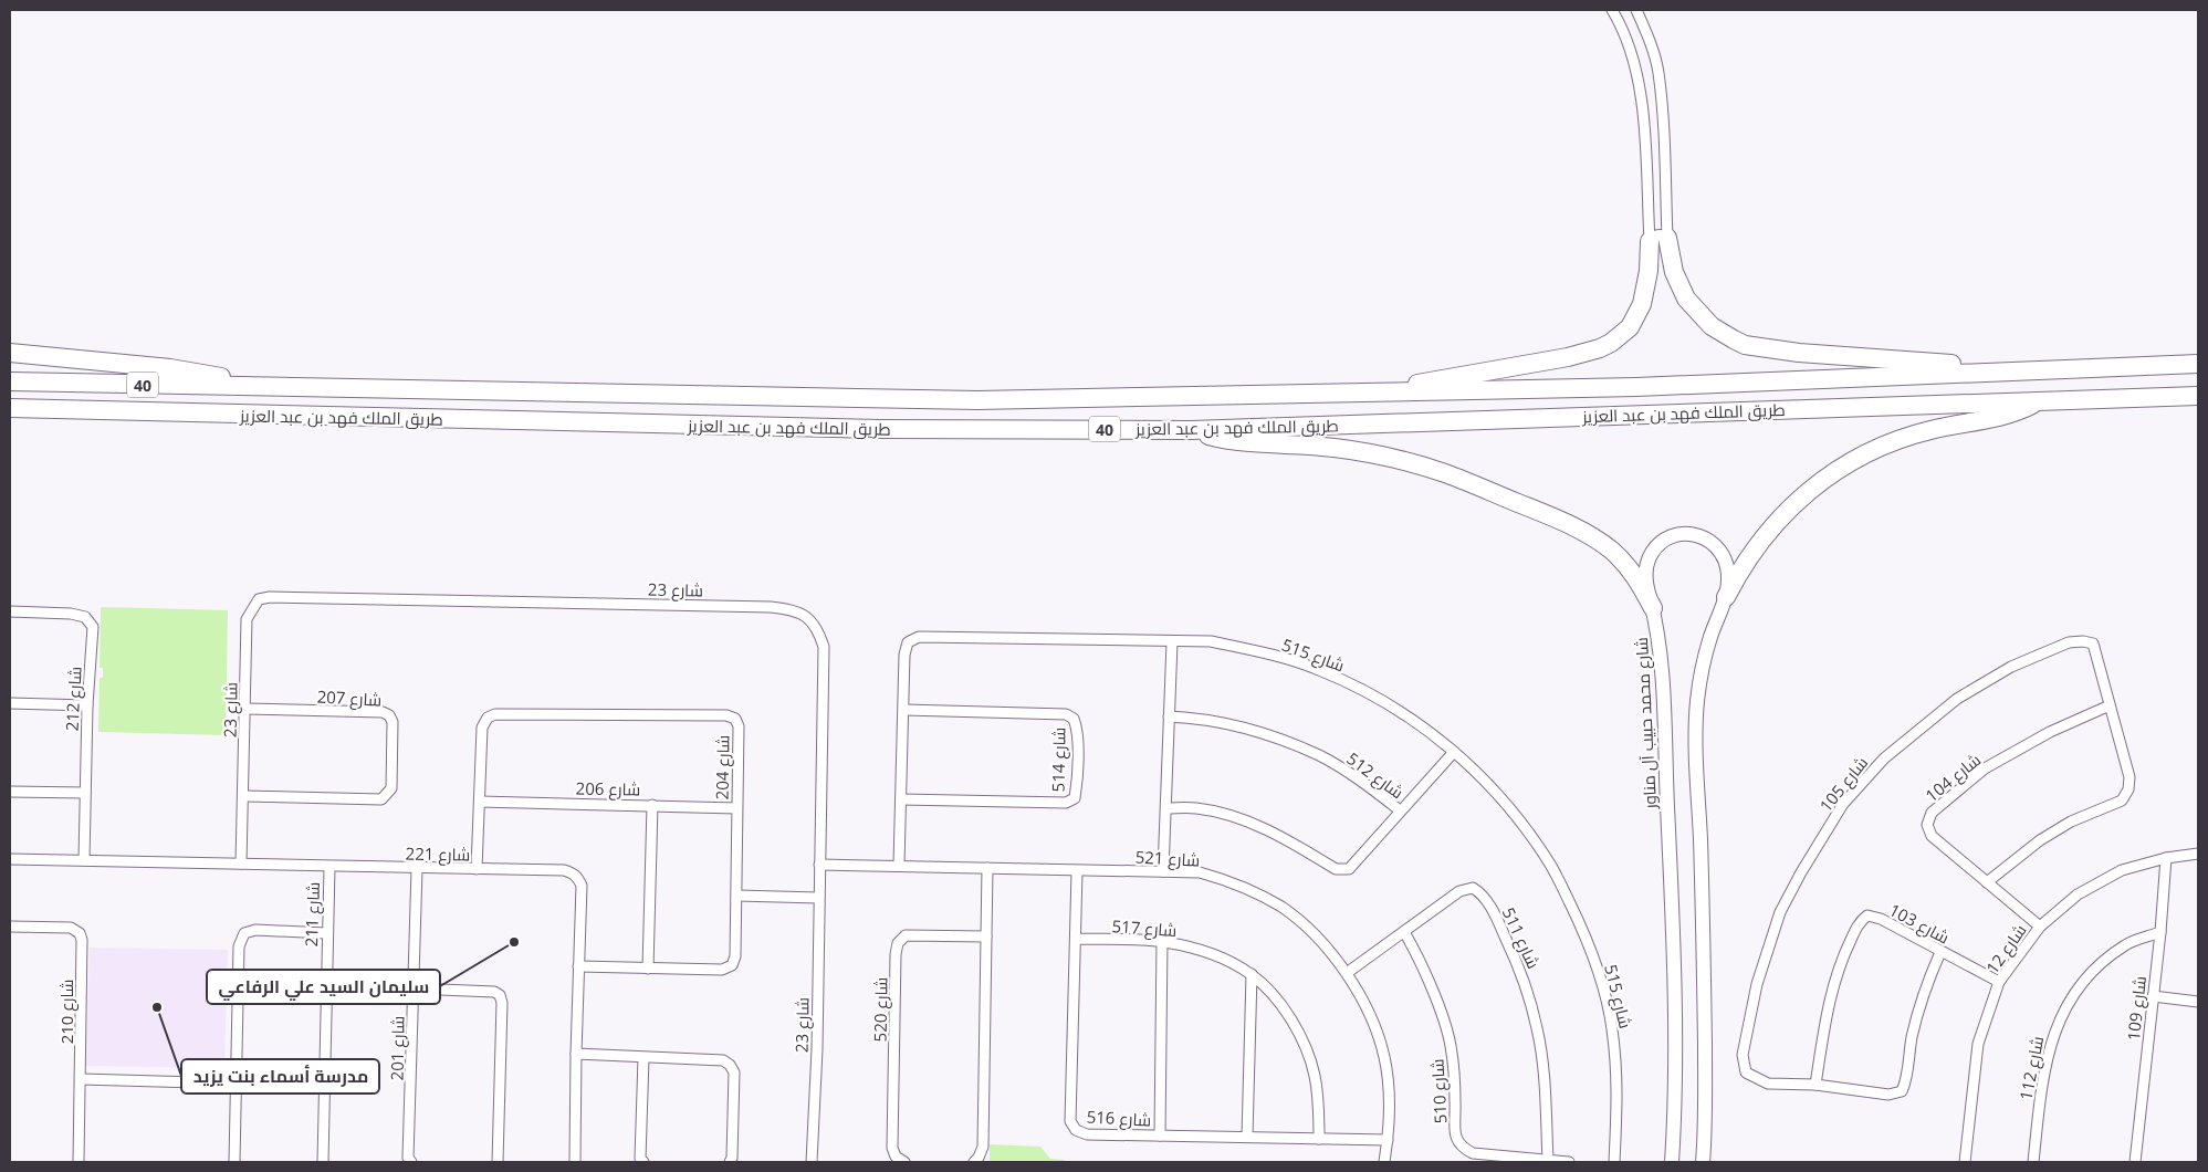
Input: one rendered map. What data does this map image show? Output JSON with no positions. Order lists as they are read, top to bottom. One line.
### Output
{"streets":{"highway":["40","طريق الملك فهد بن عبد العزيز"],"main road":["شارع محمد حبيب آل مناور"],"street":["شارع 23","شارع 515","شارع 207","شارع 212","شارع 514","شارع 204","شارع 512","شارع 104","شارع 105","شارع 206","شارع 221","شارع 521","شارع 211","شارع 103","شارع 517","شارع 511","شارع 12","شارع 109","شارع 520","شارع 210","شارع 201","شارع 112","شارع 510","شارع 516"]},"crossings":[["شارع 23","شارع 207"],["شارع 23","شارع 221"],["شارع 23","شارع 521"],["شارع 515","شارع 514"],["شارع 515","شارع 521"],["شارع 212","شارع 221"],["شارع 204","شارع 206"],["شارع 204","شارع 221"],["شارع 104","شارع 105"],["شارع 104","شارع 12"],["شارع 105","شارع 103"],["شارع 221","شارع 211"],["شارع 221","شارع 201"],["شارع 521","شارع 511"],["شارع 521","شارع 516"],["شارع 103","شارع 12"],["شارع 517","شارع 516"],["شارع 511","شارع 510"],["شارع 12","شارع 109"],["شارع 109","شارع 112"]],"places":["سليمان السيد علي الرفاعي","مدرسة أسماء بنت يزيد"]}
